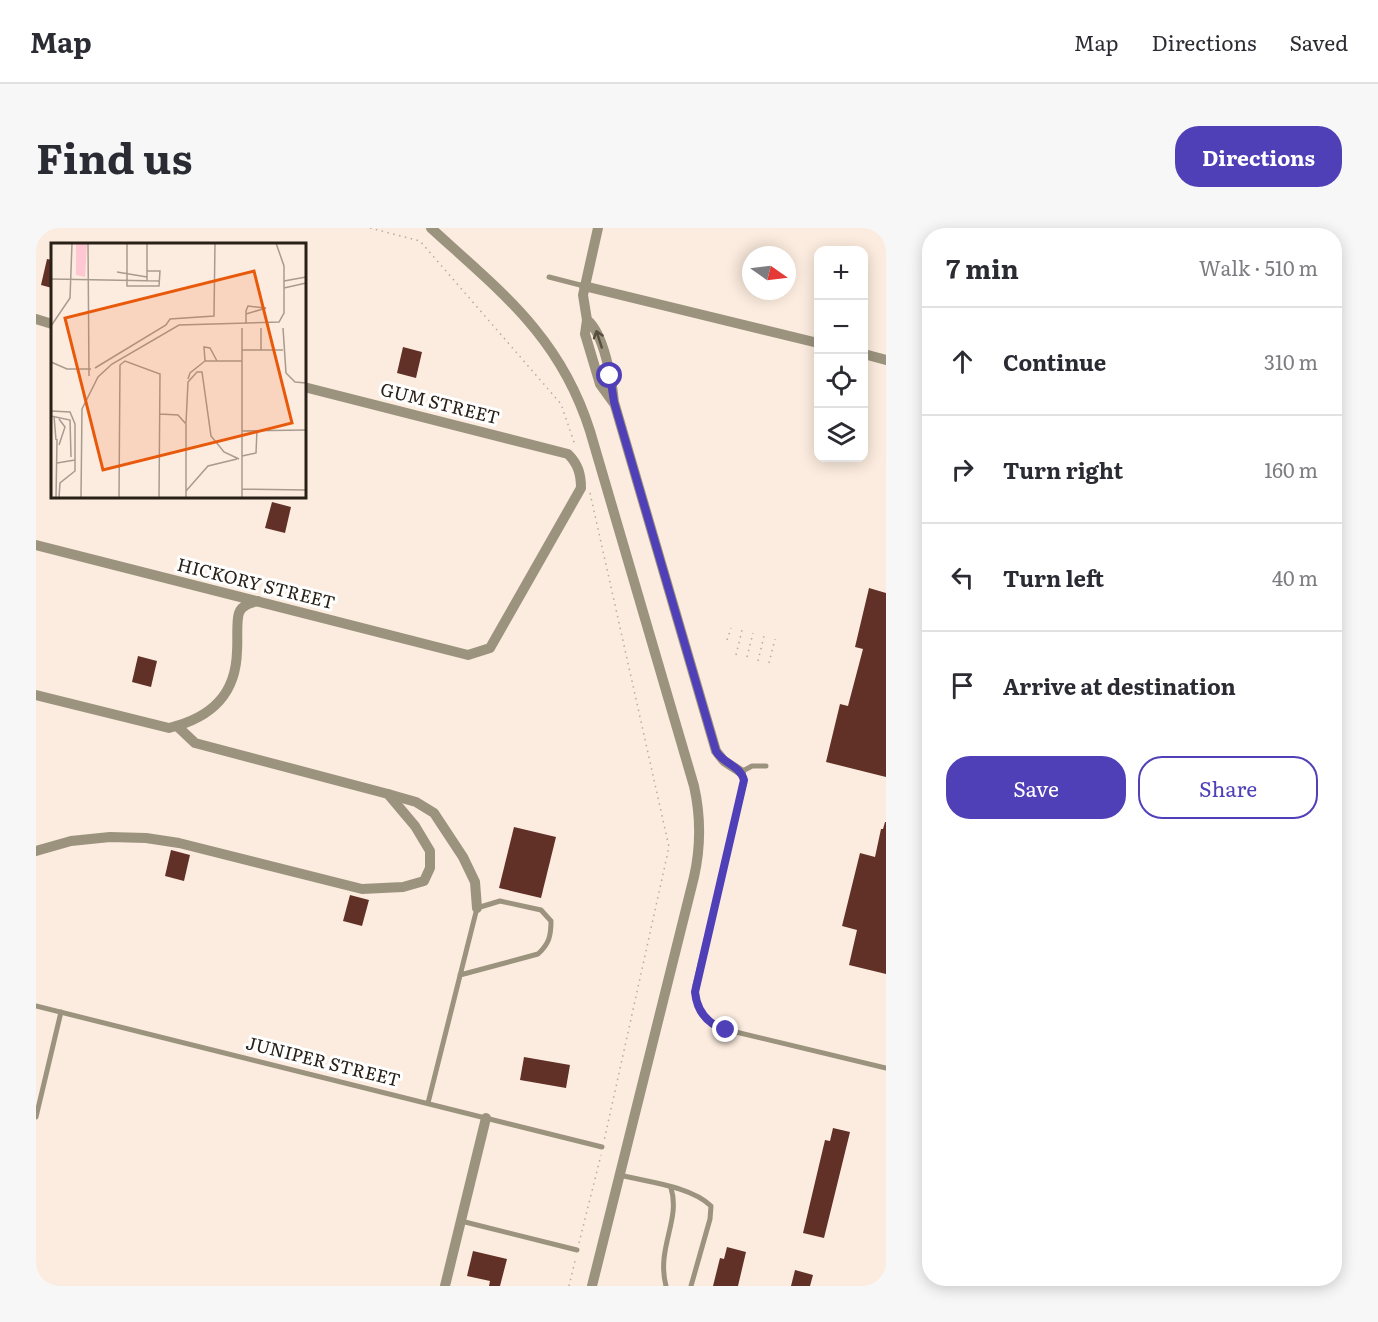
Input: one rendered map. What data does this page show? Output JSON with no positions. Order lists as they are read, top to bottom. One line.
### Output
{"streets":{"street":["GUM STREET","HICKORY STREET"],"lane":["JUNIPER STREET"]},"crossings":[["GUM STREET","HICKORY STREET"]],"north":"right","page":{"header":"Map","nav":["Map","Directions","Saved"],"title":"Find us","buttons":["Directions",["Save","Share"]],"heading":["7 min","Walk · 510 m"],"map_buttons":["+","−"],"list":[["Continue","310 m"],["Turn right","160 m"],["Turn left","40 m"],"Arrive at destination"]}}
